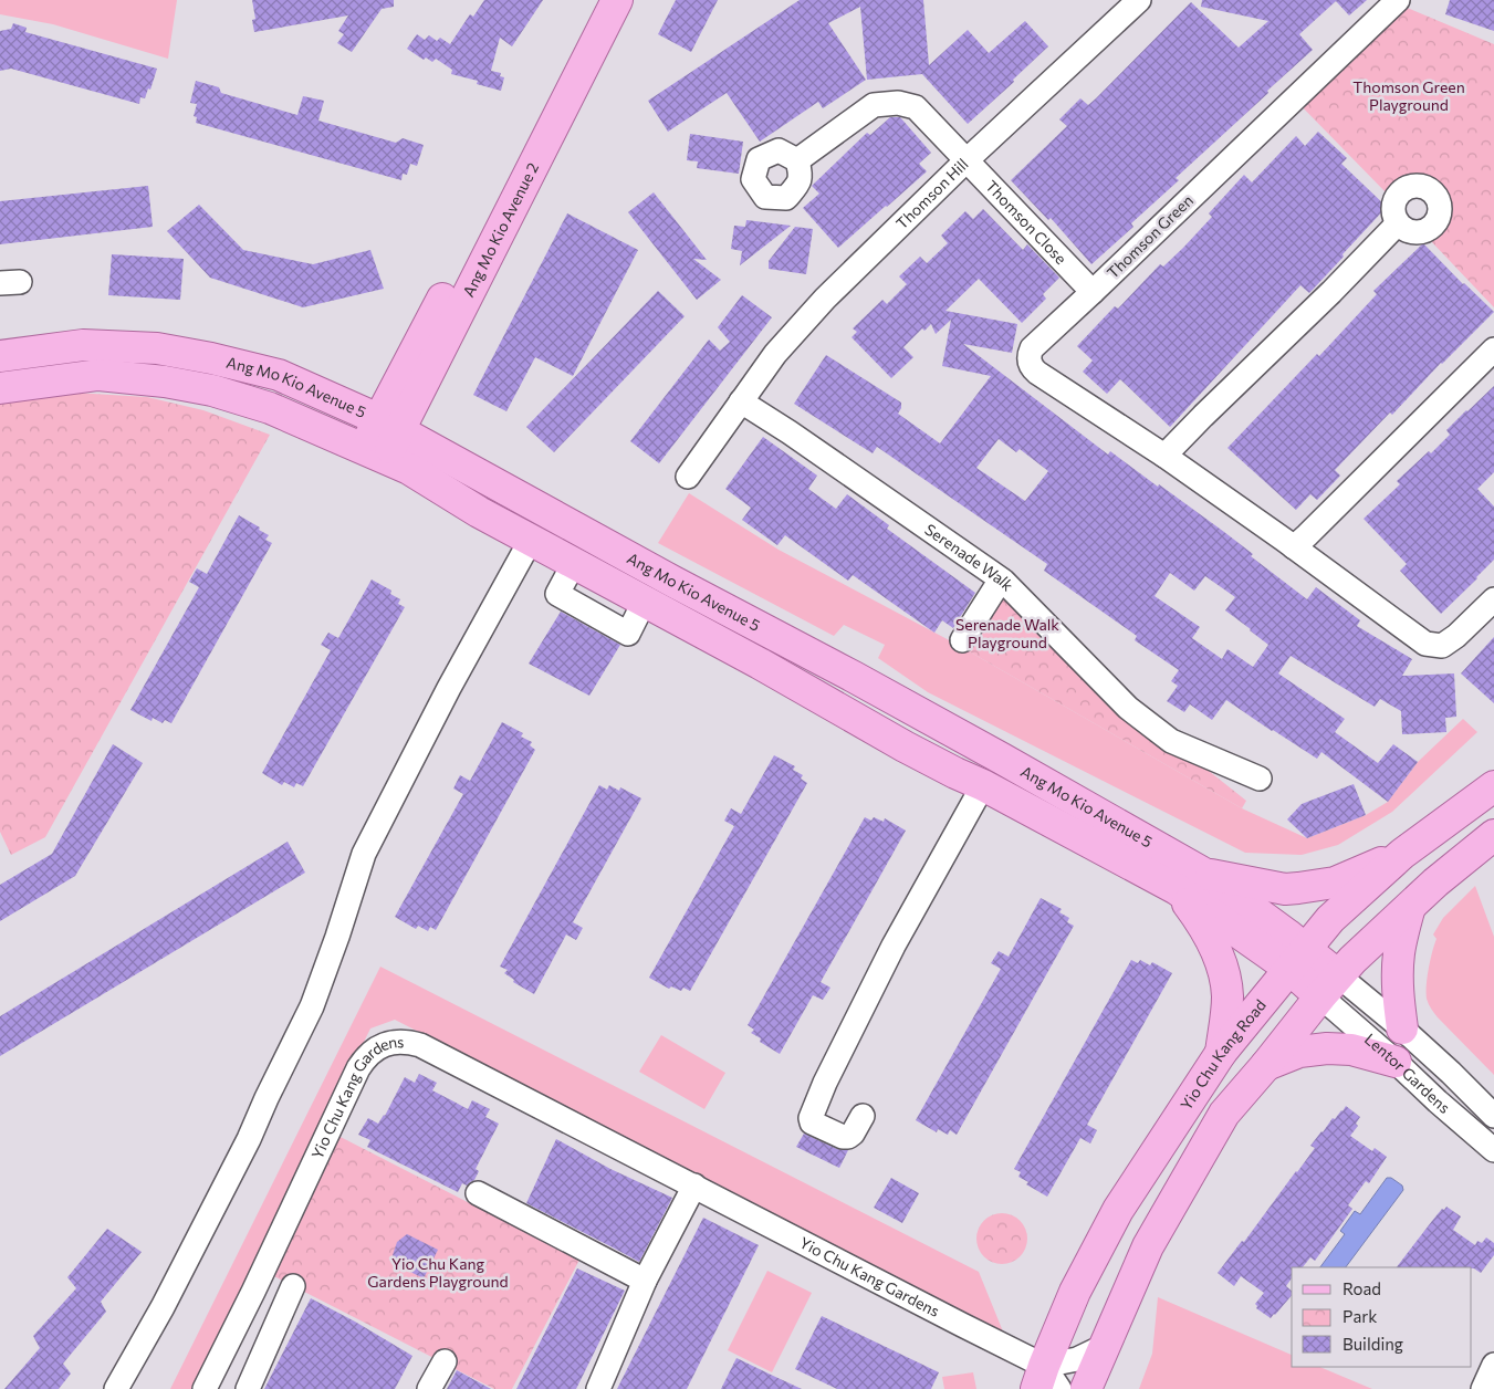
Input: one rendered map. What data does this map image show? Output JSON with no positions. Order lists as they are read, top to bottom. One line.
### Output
{"streets":{"main road":["Ang Mo Kio Avenue 2","Ang Mo Kio Avenue 5","Yio Chu Kang Road"],"street":["Thomson Hill","Thomson Close","Thomson Green","Serenade Walk","Lentor Gardens","Yio Chu Kang Gardens"]},"crossings":[["Thomson Hill","Thomson Close"],["Thomson Hill","Serenade Walk"],["Thomson Close","Thomson Green"],["Ang Mo Kio Avenue 2","Ang Mo Kio Avenue 5"],["Ang Mo Kio Avenue 5","Yio Chu Kang Road"],["Ang Mo Kio Avenue 5","Lentor Gardens"],["Yio Chu Kang Road","Yio Chu Kang Gardens"]],"parks":["Thomson Green Playground","Serenade Walk Playground","Yio Chu Kang Gardens Playground"],"legend":["Road","Park","Building"]}
